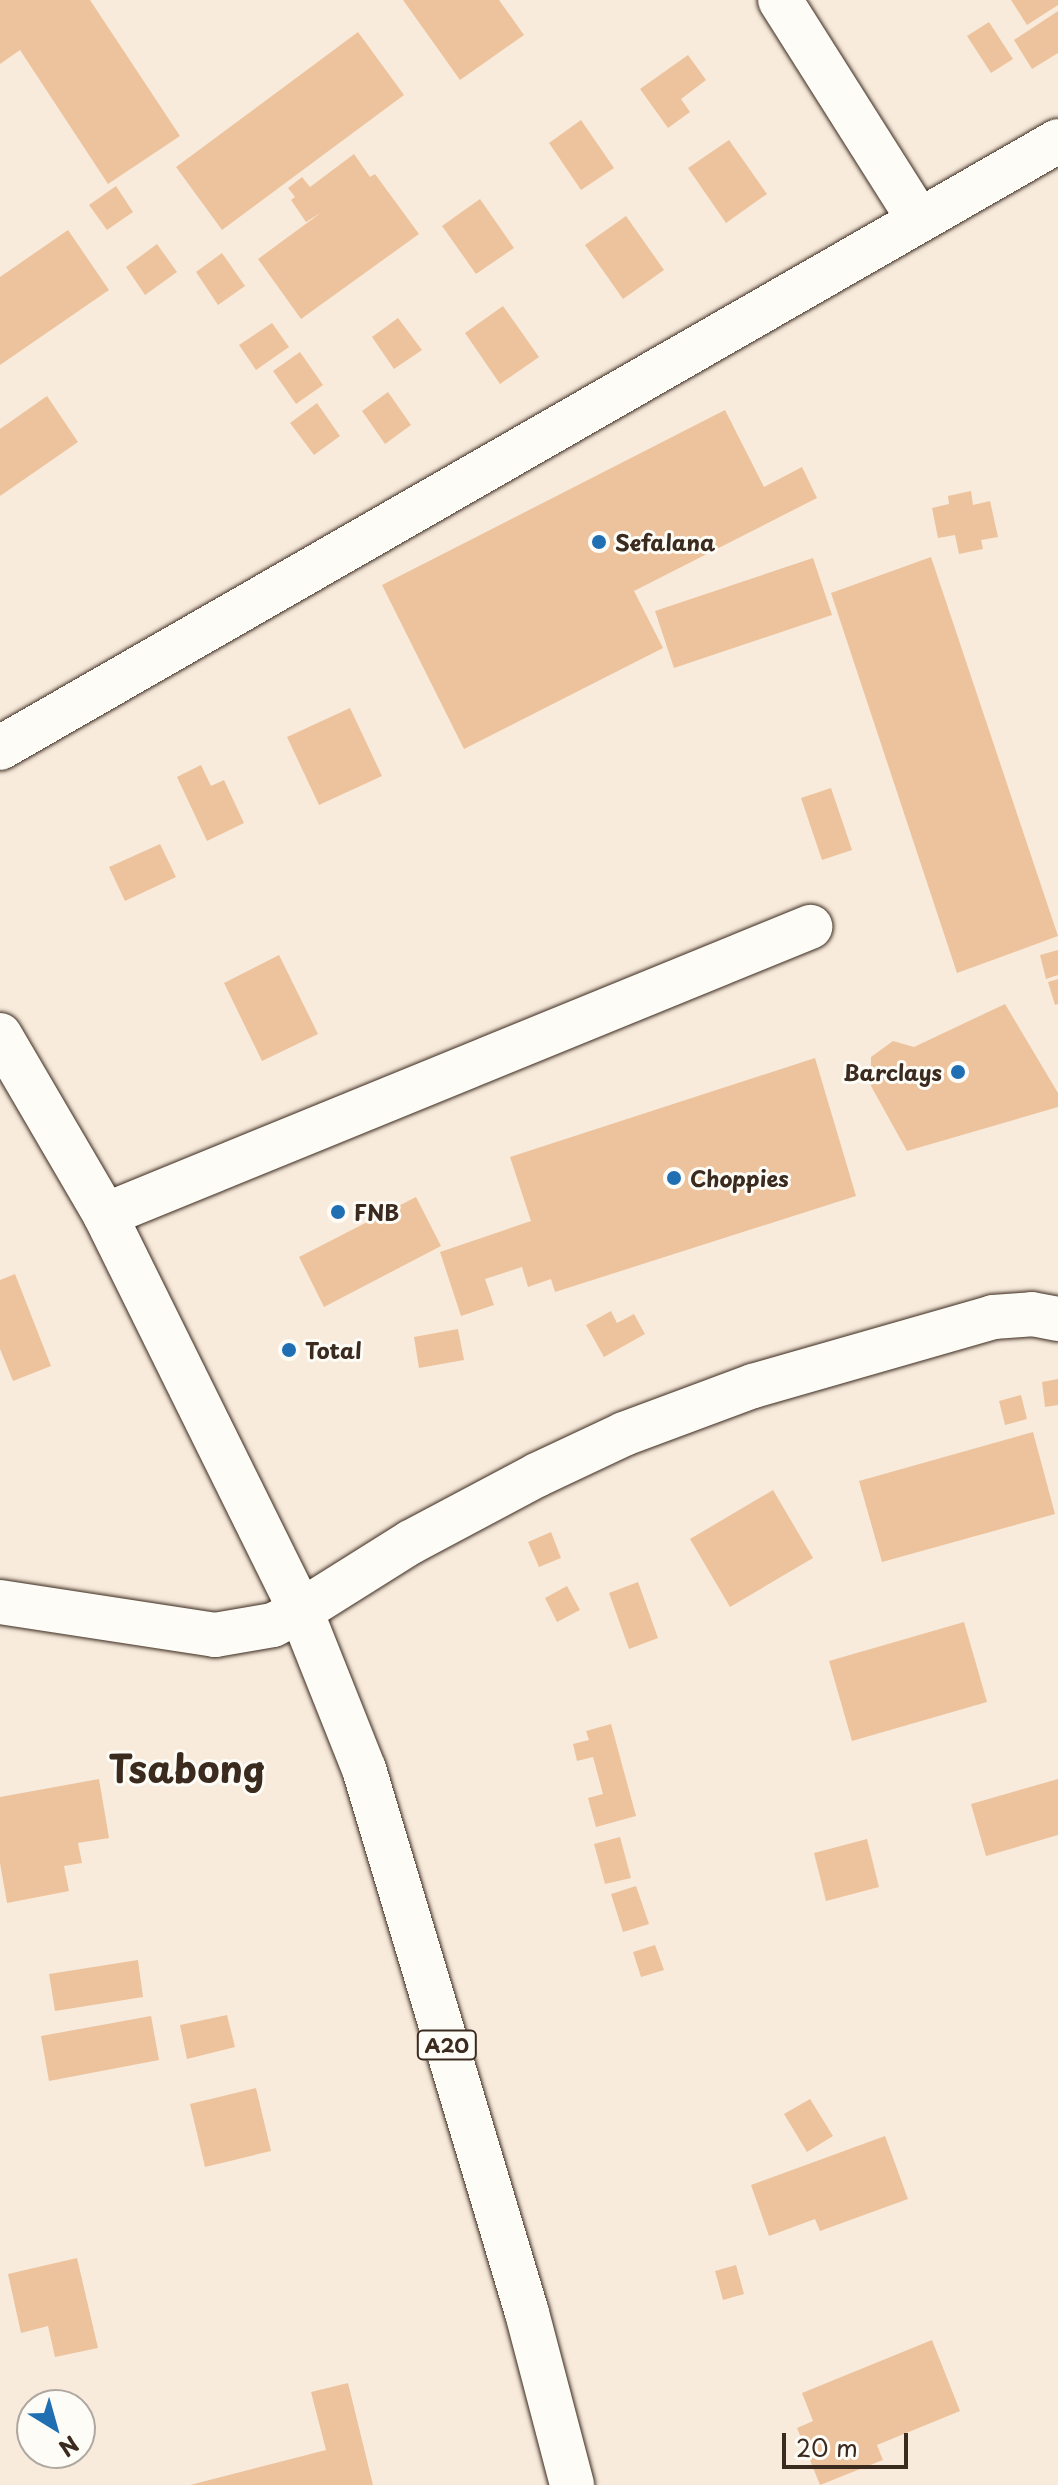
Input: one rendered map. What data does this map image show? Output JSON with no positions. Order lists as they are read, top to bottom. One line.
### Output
{"streets":{"street":["A20"]},"districts":["Tsabong"],"places":["Sefalana","Barclays","Choppies","FNB","Total"],"scale_bar":"20 m","north":"bottom right"}
